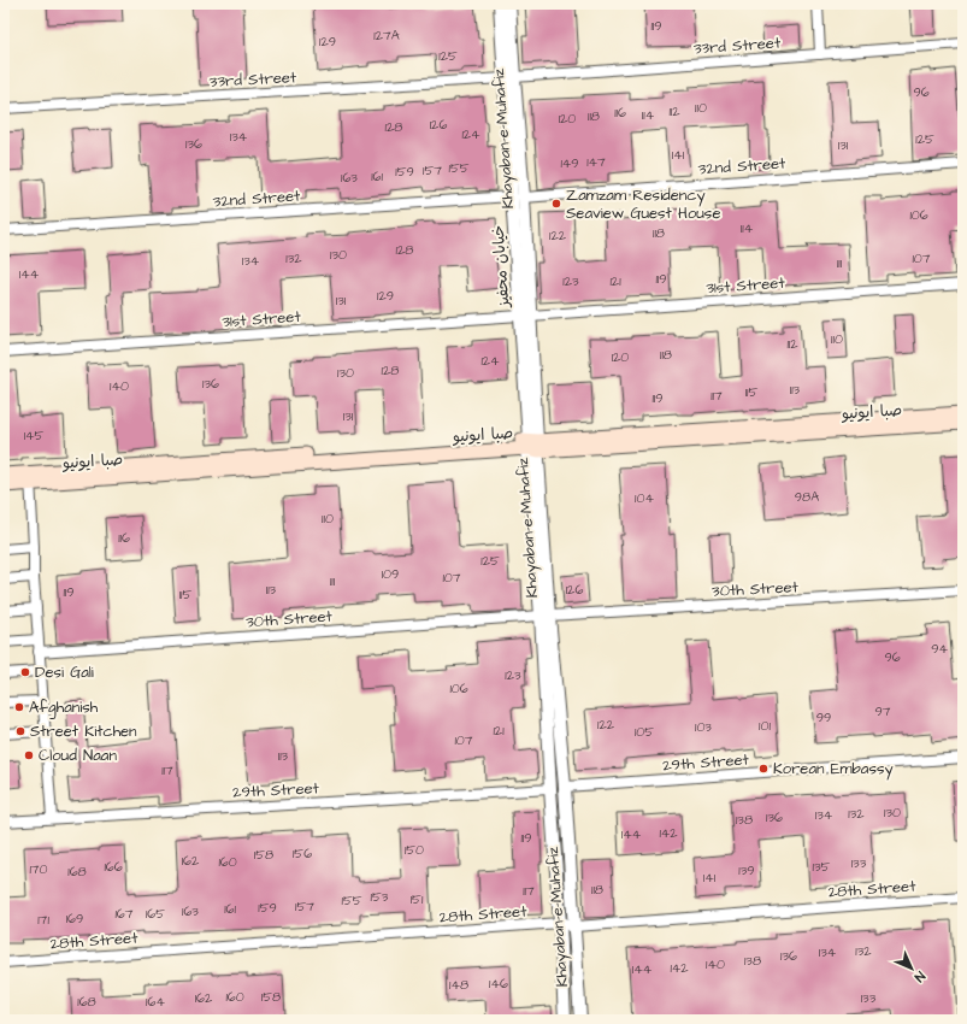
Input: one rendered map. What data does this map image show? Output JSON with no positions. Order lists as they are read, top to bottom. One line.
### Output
{"streets":{"main road":["صبا ایونیو"],"street":["33rd Street","Khayaban-e-Muhafiz","32nd Street","خیابان محفیز","31st Street","30th Street","29th Street","28th Street"]},"crossings":[["33rd Street","Khayaban-e-Muhafiz"],["33rd Street","خیابان محفیز"],["Khayaban-e-Muhafiz","خیابان محفیز"],["Khayaban-e-Muhafiz","صبا ایونیو"],["Khayaban-e-Muhafiz","30th Street"],["Khayaban-e-Muhafiz","29th Street"],["Khayaban-e-Muhafiz","28th Street"],["32nd Street","خیابان محفیز"],["خیابان محفیز","31st Street"],["خیابان محفیز","صبا ایونیو"]],"places":["Zamzam Residency Seaview Guest House","Desi Gali","Afghanish","Street Kitchen","Cloud Naan","Korean Embassy"],"house_numbers":["119","127A","129","125","96","110","112","116","114","118","120","126","128","124","134","125","136","131","141","147","149","155","157","159","161","163","106","114","118","122","128","130","132","107","134","111","144","119","123","121","129","131","110","112","118","120","124","128","130","136","140","113","115","117","119","131","145","98A","104","110","116","125","109","107","111","113","126","119","115","94","96","123","106","97","99","122","101","103","121","105","107","113","117","130","132","134","136","138","142","144","119","150","156","158","162","160","133","166","135","170","139","168","141","118","117","153","151","155","157","159","161","163","167","165","169","171","132","134","136","138","140","142","144","146","148","160","158","162","133","168","164"],"north":"bottom right"}
